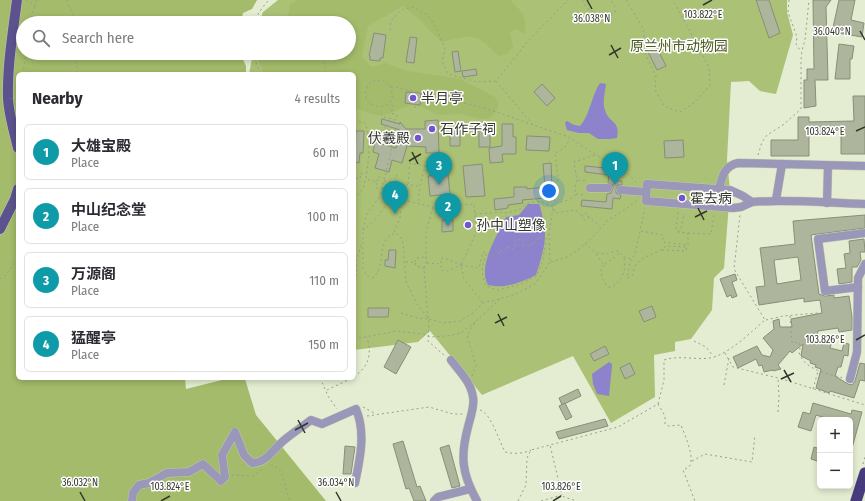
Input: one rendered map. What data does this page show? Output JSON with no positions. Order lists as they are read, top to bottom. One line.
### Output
{"parks":["原兰州市动物园"],"places":["半月亭","石作子祠","伏羲殿","霍去病","孙中山塑像"],"page":{"search":"Search here","heading":["Nearby","4 results"],"list":[{"mark":"1","name":"大雄宝殿","note":"Place","value":"60 m"},{"mark":"2","name":"中山纪念堂","note":"Place","value":"100 m"},{"mark":"3","name":"万源阁","note":"Place","value":"110 m"},{"mark":"4","name":"猛醒亭","note":"Place","value":"150 m"}],"pins":["1","3","4","2"],"map_buttons":["+","−"]},"coordinates":["103.822°E","36.038°N","36.040°N","103.824°E","103.826°E","36.032°N","36.034°N"]}
